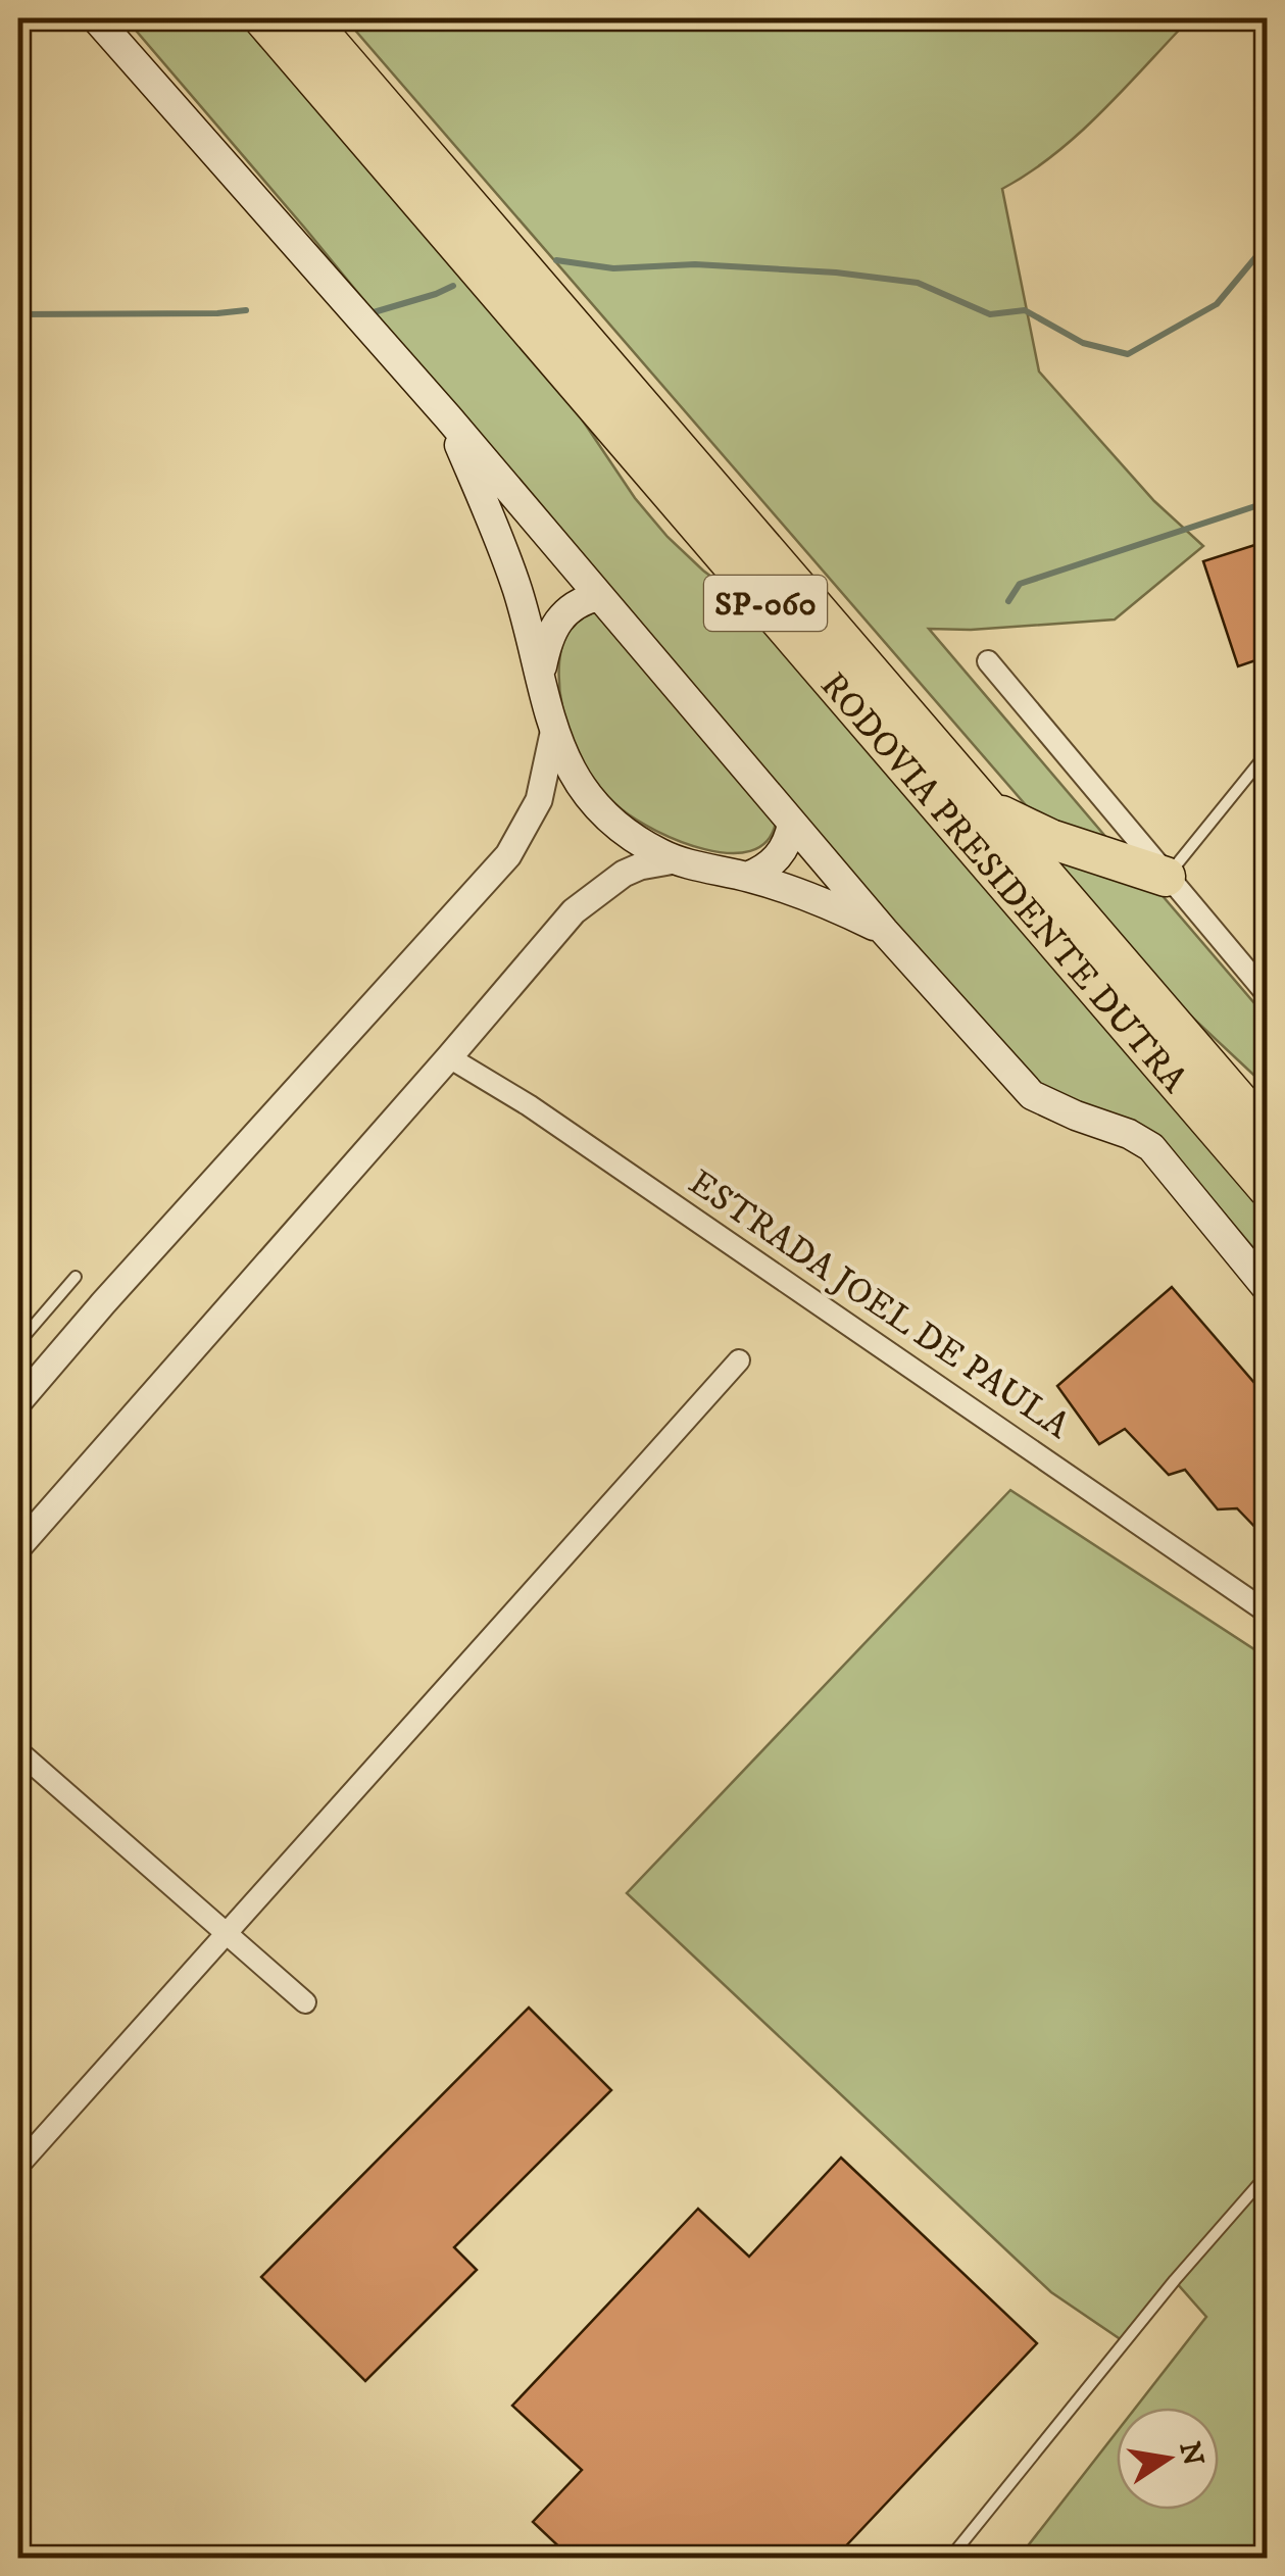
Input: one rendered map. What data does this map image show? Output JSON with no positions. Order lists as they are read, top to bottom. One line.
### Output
{"streets":{"highway":["SP-060","RODOVIA PRESIDENTE DUTRA"],"street":["ESTRADA JOEL DE PAULA"]},"north":"right"}
